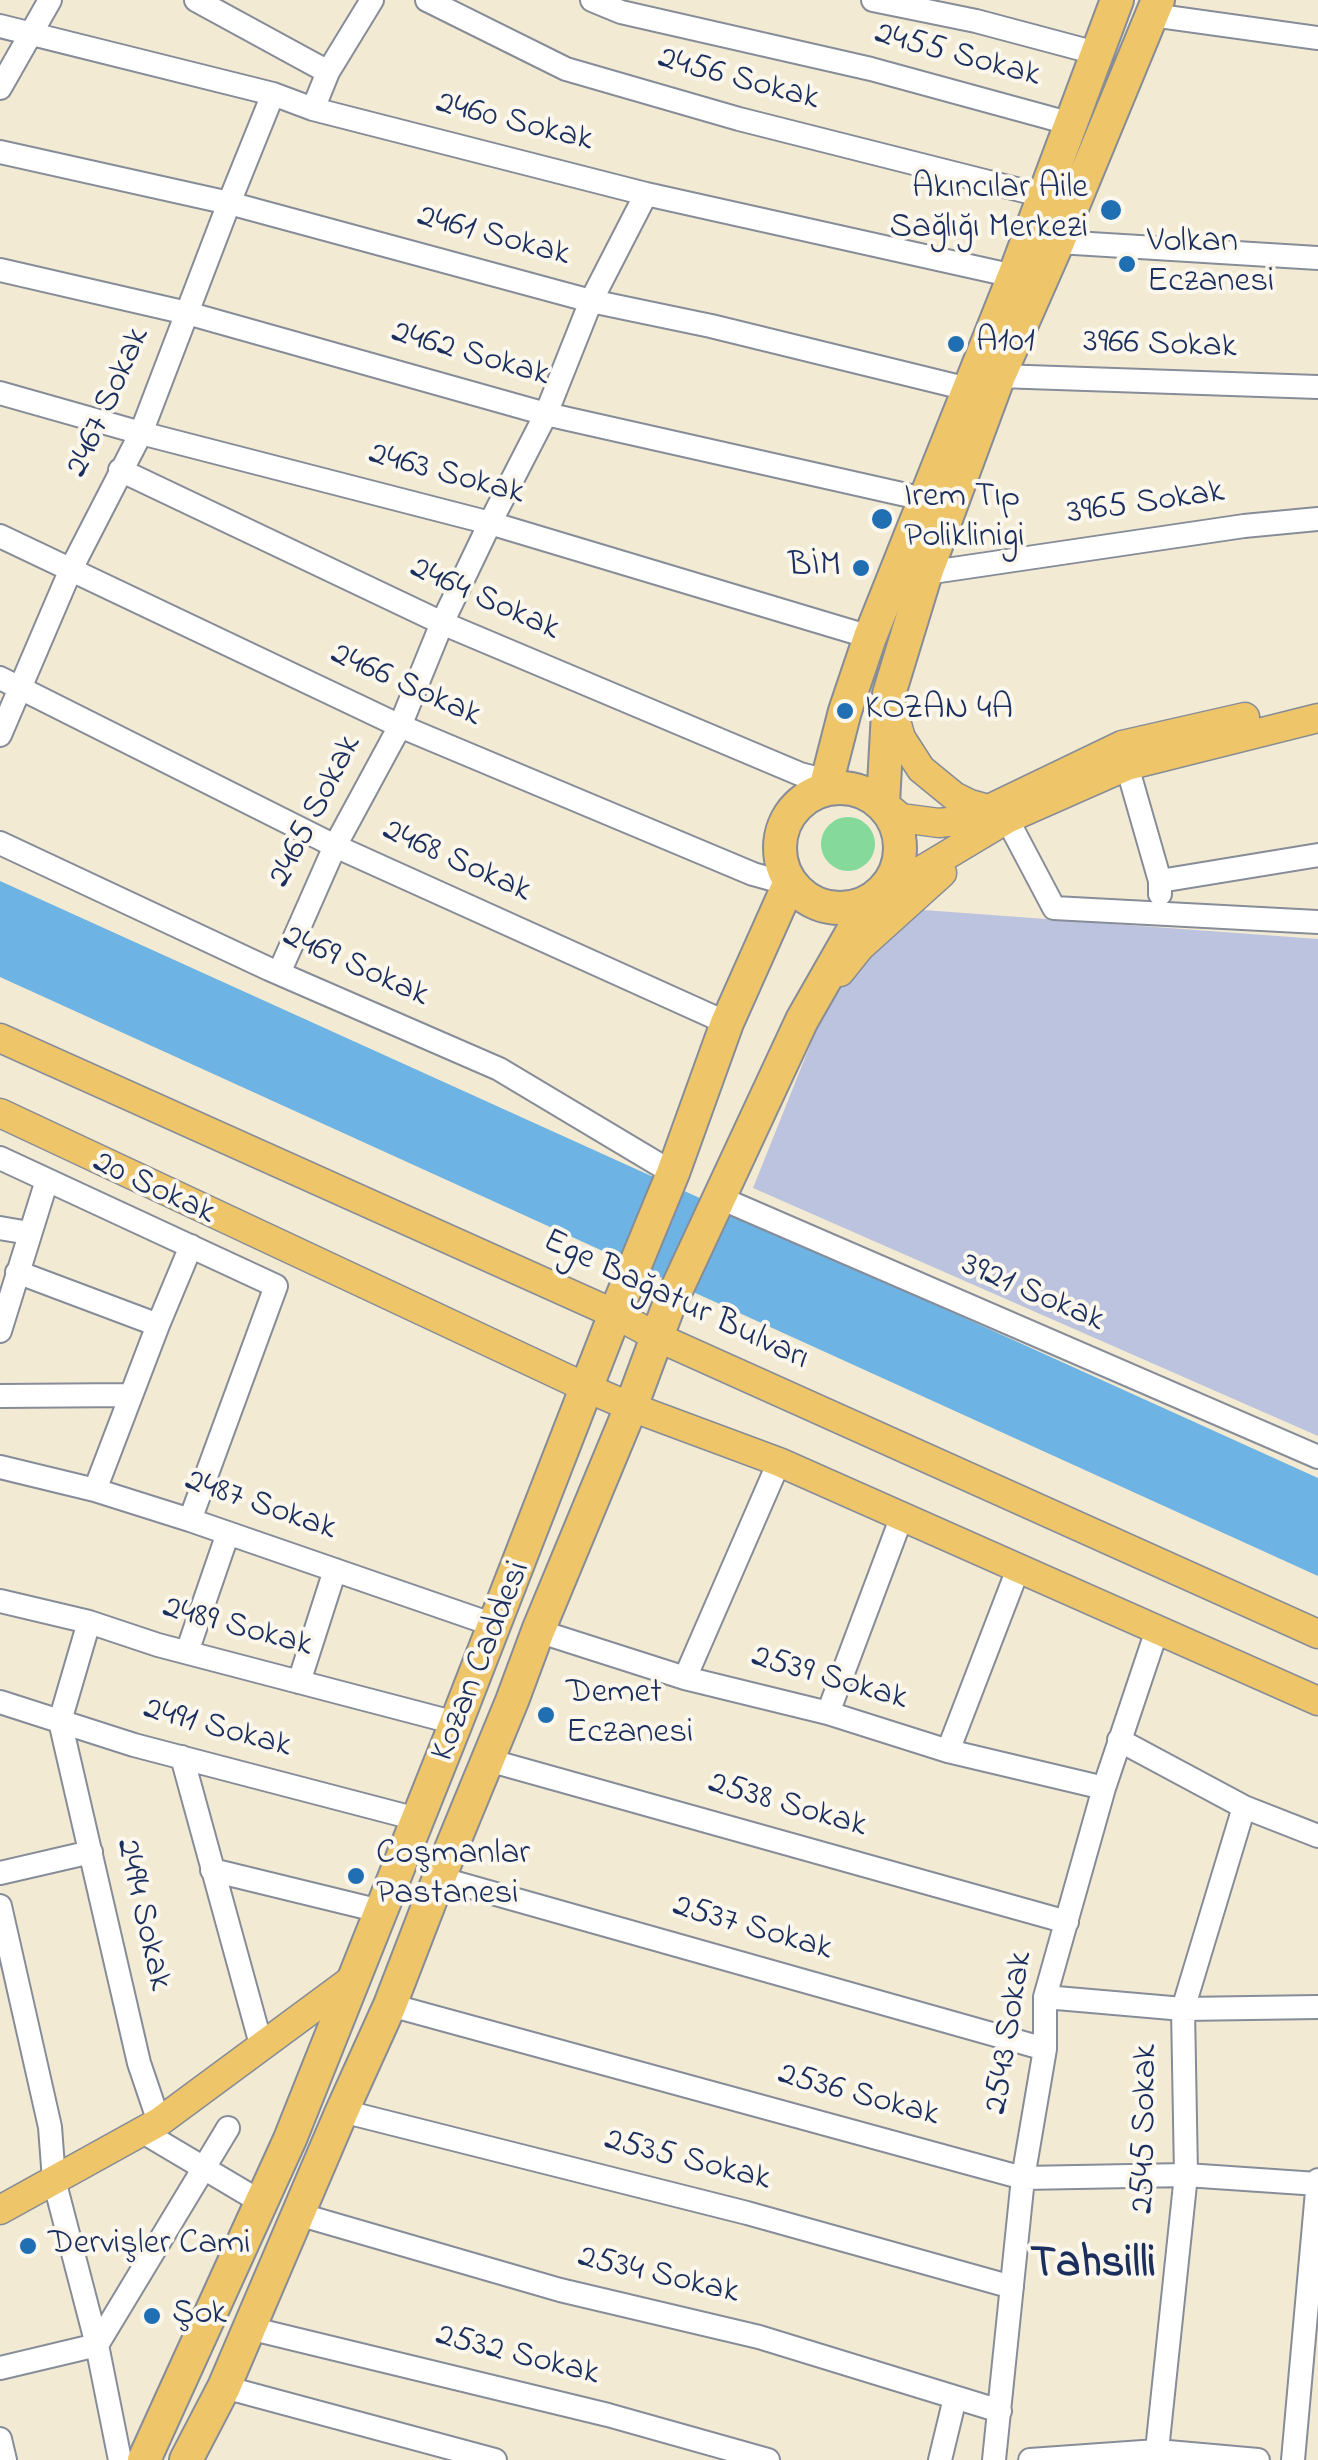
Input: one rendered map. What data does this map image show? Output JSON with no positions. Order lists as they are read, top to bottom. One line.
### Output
{"streets":{"highway":["Kozan Caddesi"],"main road":["Ege Bağatur Bulvarı"],"street":["2455 Sokak","2456 Sokak","2460 Sokak","2461 Sokak","3966 Sokak","2462 Sokak","2467 Sokak","2463 Sokak","3965 Sokak","2464 Sokak","2466 Sokak","2465 Sokak","2468 Sokak","2469 Sokak","20 Sokak","3921 Sokak","2487 Sokak","2489 Sokak","2539 Sokak","2491 Sokak","2538 Sokak","2494 Sokak","2537 Sokak","2543 Sokak","2536 Sokak","2545 Sokak","2535 Sokak","2534 Sokak","2532 Sokak"]},"crossings":[["2460 Sokak","2467 Sokak"],["2460 Sokak","2465 Sokak"],["2461 Sokak","2467 Sokak"],["2461 Sokak","2465 Sokak"],["2462 Sokak","2467 Sokak"],["2462 Sokak","2465 Sokak"],["2467 Sokak","2463 Sokak"],["2467 Sokak","2464 Sokak"],["2467 Sokak","2466 Sokak"],["2467 Sokak","2468 Sokak"],["2463 Sokak","2465 Sokak"],["2464 Sokak","2466 Sokak"],["2464 Sokak","2465 Sokak"],["2464 Sokak","Kozan Caddesi"],["2466 Sokak","2465 Sokak"],["2466 Sokak","Kozan Caddesi"],["2465 Sokak","2468 Sokak"],["2465 Sokak","2469 Sokak"],["2468 Sokak","Kozan Caddesi"],["2469 Sokak","Kozan Caddesi"],["20 Sokak","2487 Sokak"],["3921 Sokak","Kozan Caddesi"],["Ege Bağatur Bulvarı","Kozan Caddesi"],["2487 Sokak","Kozan Caddesi"],["2489 Sokak","Kozan Caddesi"],["Kozan Caddesi","2539 Sokak"],["Kozan Caddesi","2491 Sokak"],["Kozan Caddesi","2538 Sokak"],["Kozan Caddesi","2537 Sokak"],["Kozan Caddesi","2536 Sokak"],["Kozan Caddesi","2535 Sokak"],["Kozan Caddesi","2534 Sokak"],["Kozan Caddesi","2532 Sokak"],["2539 Sokak","2543 Sokak"],["2491 Sokak","2494 Sokak"],["2538 Sokak","2543 Sokak"],["2537 Sokak","2543 Sokak"],["2543 Sokak","2536 Sokak"],["2543 Sokak","2535 Sokak"],["2543 Sokak","2534 Sokak"],["2536 Sokak","2545 Sokak"]],"districts":["Tahsilli"],"places":["Akıncılar Aile Sağlığı Merkezi","Volkan Eczanesi","A101","Irem Tıp Poliklinigi","BİM","KOZAN 4A","Demet Eczanesi","Coşmanlar Pastanesi","Dervişler Cami","Şok"]}
